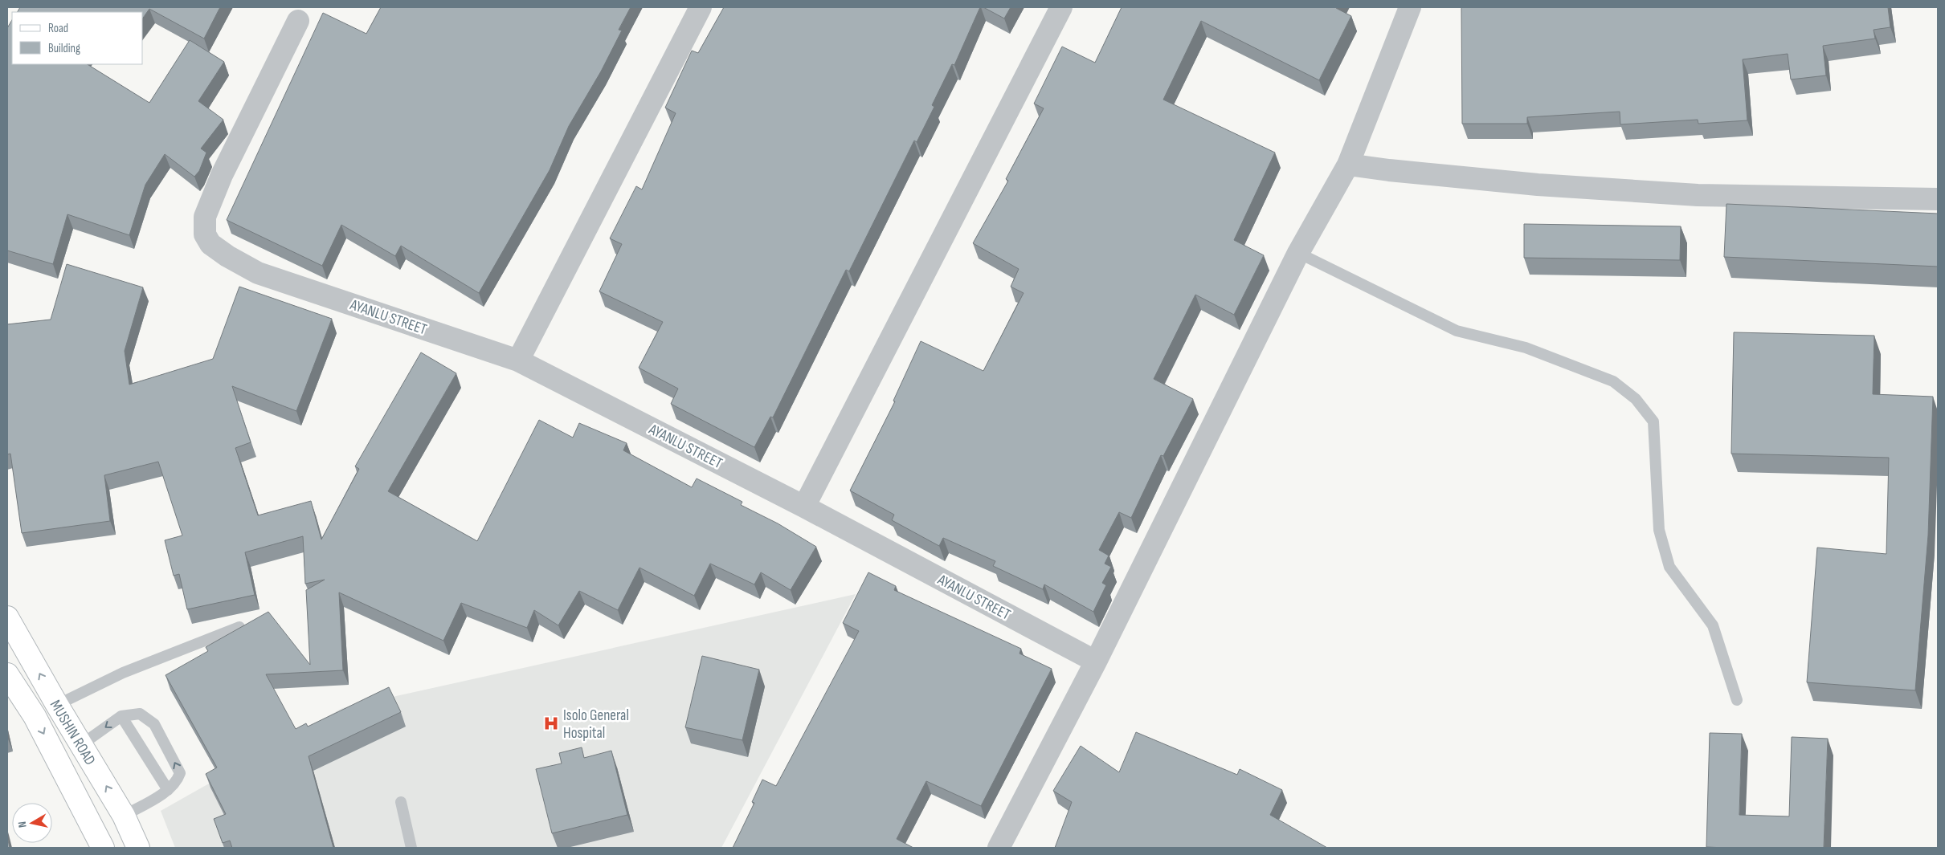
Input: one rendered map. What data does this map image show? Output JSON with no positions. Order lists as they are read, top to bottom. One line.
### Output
{"streets":{"main road":["MUSHIN ROAD"],"street":["AYANLU STREET"]},"places":{"hospital":["Isolo General Hospital"]},"legend":["Road","Building"],"north":"left"}
